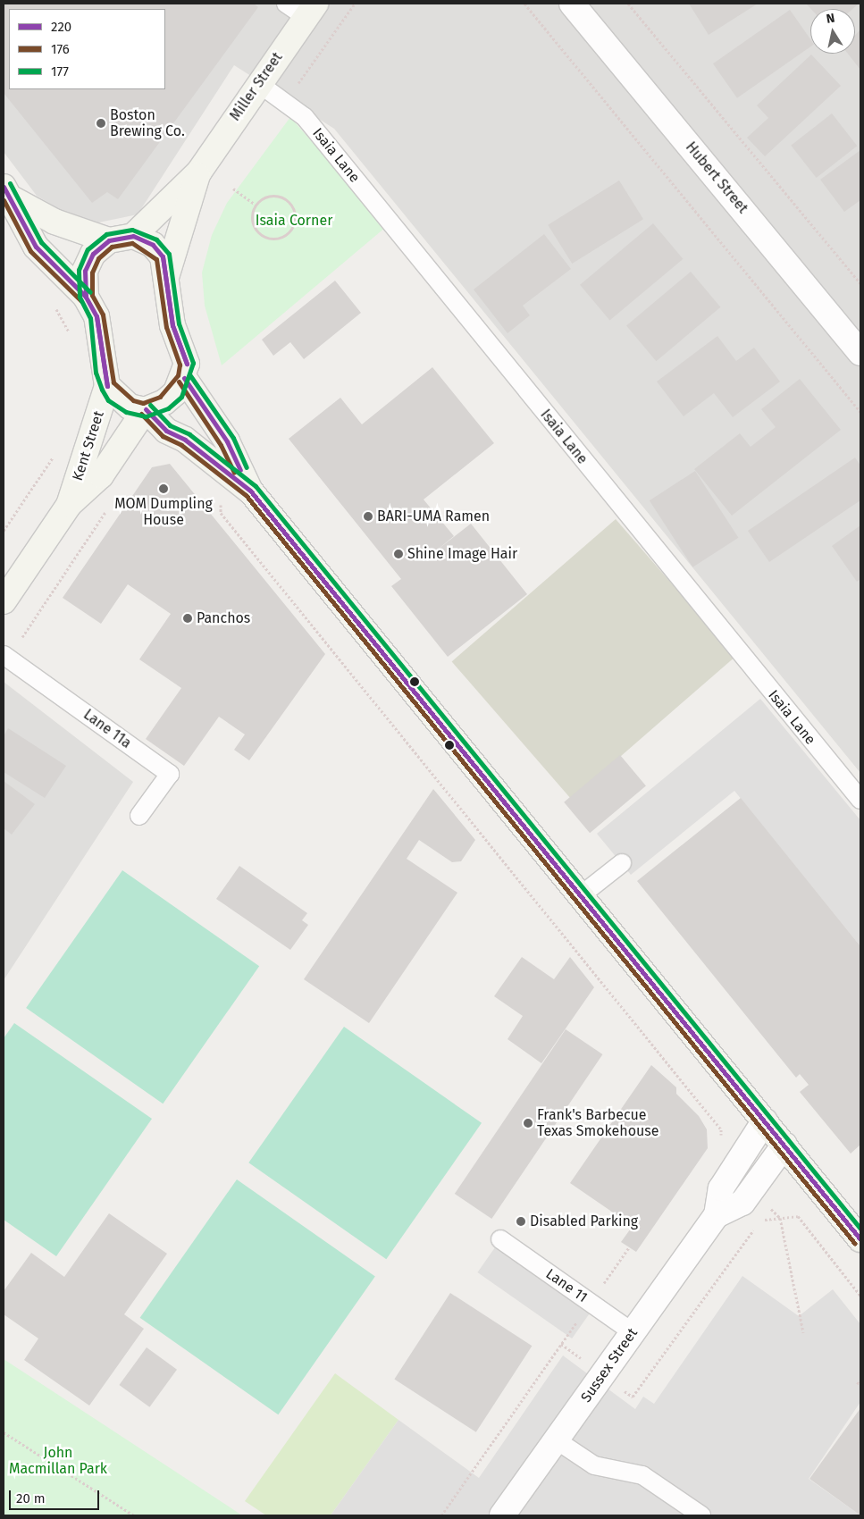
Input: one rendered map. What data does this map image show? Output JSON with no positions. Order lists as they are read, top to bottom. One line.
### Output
{"streets":{"main road":["Miller Street","Kent Street"],"street":["Hubert Street","Sussex Street"],"lane":["Isaia Lane","Lane 11a","Lane 11"]},"crossings":[["Miller Street","Isaia Lane"],["Lane 11","Sussex Street"]],"parks":["Isaia Corner","John Macmillan Park"],"places":["Boston Brewing Co.","MOM Dumpling House","BARI-UMA Ramen","Shine Image Hair","Panchos","Frank's Barbecue Texas Smokehouse","Disabled Parking"],"lines":["transit line 177","transit line 220","transit line 176"],"legend":["220","176","177"],"scale_bar":"20 m","north":"top"}
